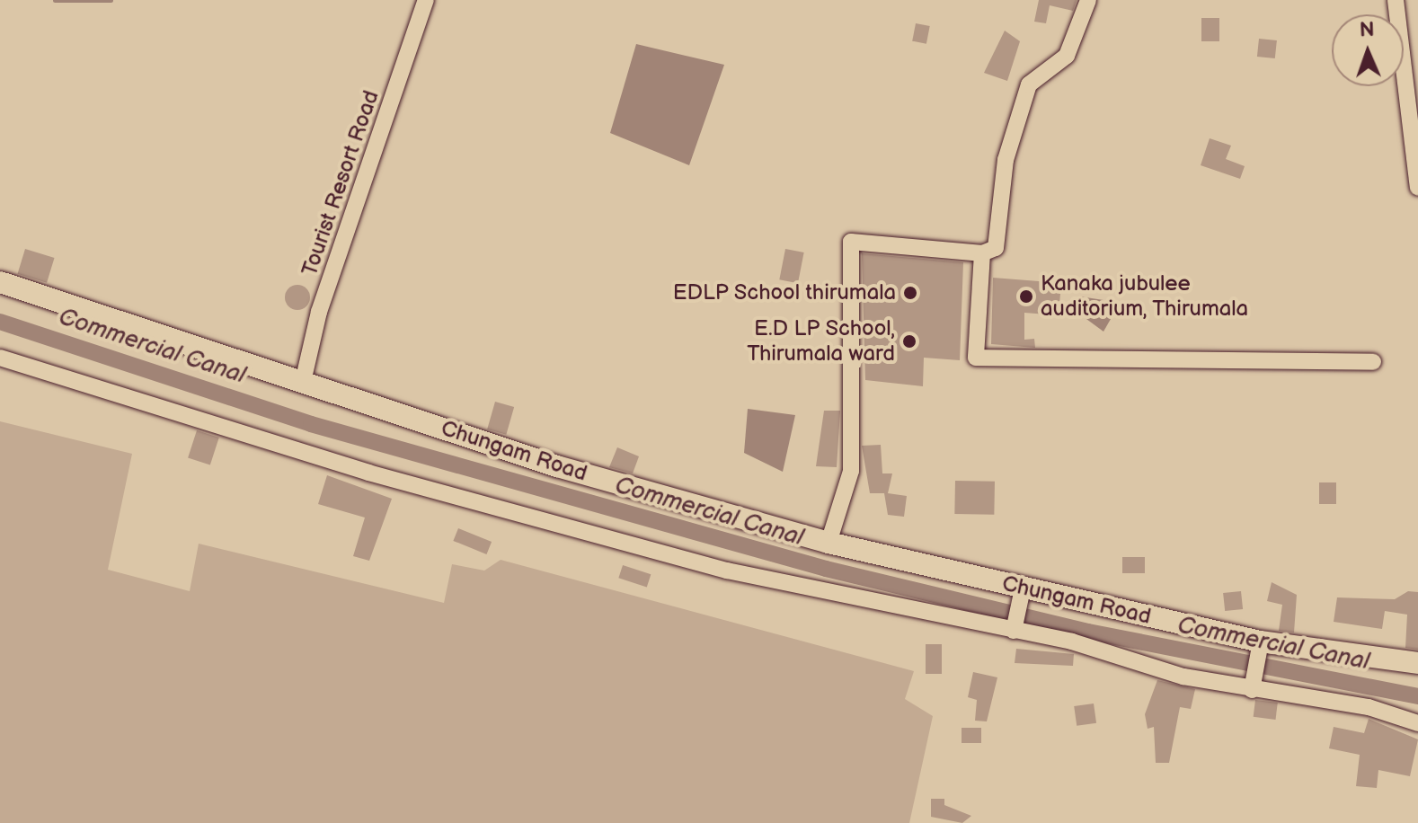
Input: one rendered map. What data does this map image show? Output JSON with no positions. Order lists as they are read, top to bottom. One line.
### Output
{"streets":{"main road":["Chungam Road"],"street":["Tourist Resort Road"]},"crossings":[["Tourist Resort Road","Chungam Road"]],"water":["Commercial Canal"],"places":["EDLP School thirumala","Kanaka jubulee auditorium, Thirumala","E.D LP School, Thirumala ward"],"north":"top"}
